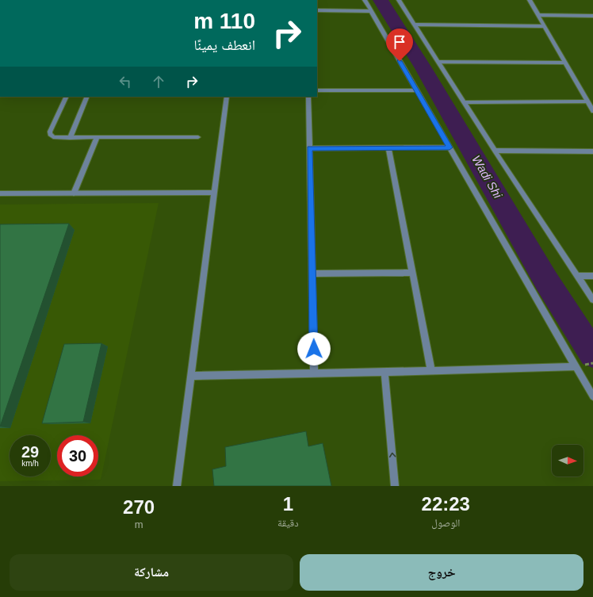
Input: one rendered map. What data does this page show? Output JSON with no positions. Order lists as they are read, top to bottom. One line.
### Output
{"water":["Wadi Shi"],"north":"right","page":{"turn":["110 m","انعطف يمينًا"],"speed":"29 km/h","limit":"30","eta":["22:23","الوصول","1","دقيقة","270","m"],"buttons":["خروج","مشاركة"]}}
